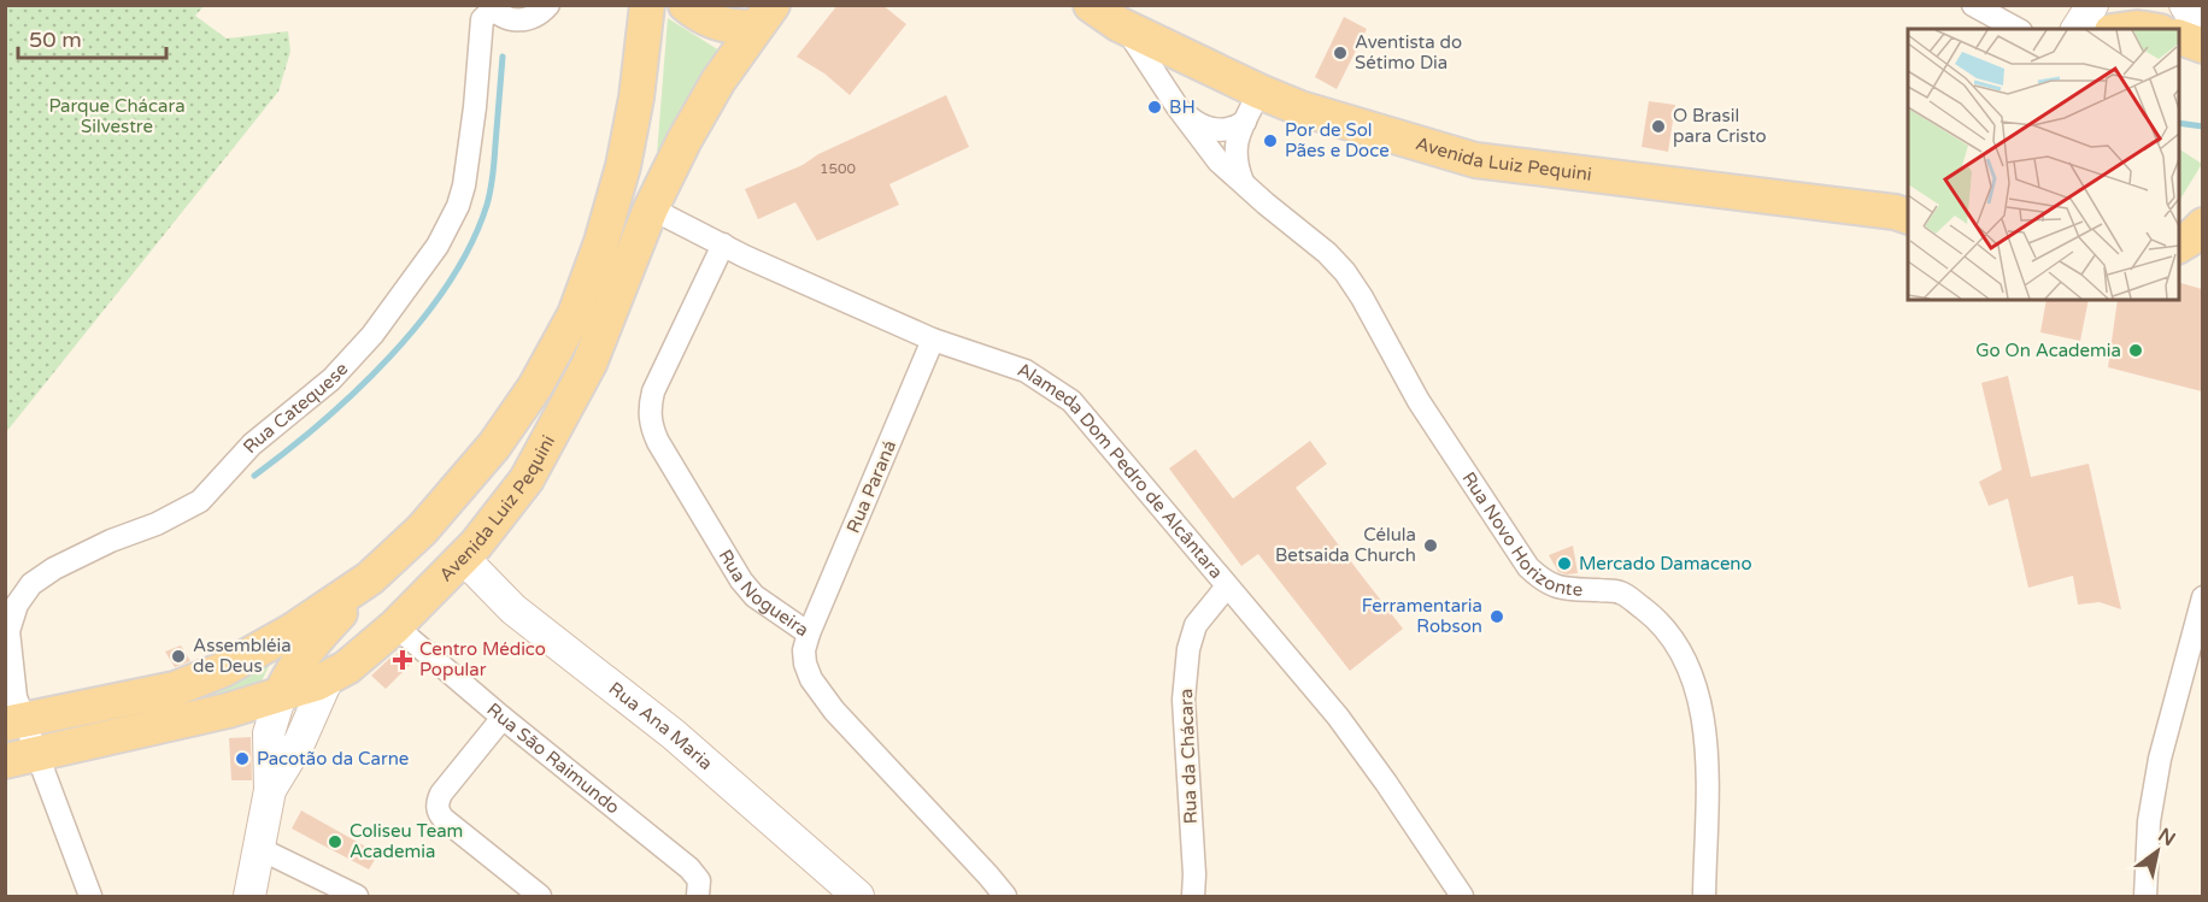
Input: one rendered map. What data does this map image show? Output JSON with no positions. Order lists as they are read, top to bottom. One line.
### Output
{"streets":{"main road":["Avenida Luiz Pequini"],"street":["Rua Catequese","Alameda Dom Pedro de Alcântara","Rua Paraná","Rua Novo Horizonte","Rua Nogueira","Rua Ana Maria","Rua da Chácara","Rua São Raimundo"]},"crossings":[["Avenida Luiz Pequini","Rua Catequese"],["Avenida Luiz Pequini","Alameda Dom Pedro de Alcântara"],["Avenida Luiz Pequini","Rua Novo Horizonte"],["Avenida Luiz Pequini","Rua Ana Maria"],["Avenida Luiz Pequini","Rua São Raimundo"],["Alameda Dom Pedro de Alcântara","Rua Paraná"],["Alameda Dom Pedro de Alcântara","Rua Nogueira"],["Alameda Dom Pedro de Alcântara","Rua da Chácara"],["Rua Paraná","Rua Nogueira"]],"parks":["Parque Chácara Silvestre"],"places":{"other":["Aventista do Sétimo Dia","BH","O Brasil para Cristo","Por de Sol Pães e Doce","Go On Academia","Célula Betsaida Church","Mercado Damaceno","Ferramentaria Robson","Assembléia de Deus","Pacotão da Carne","Coliseu Team Academia"],"health":["Centro Médico Popular"]},"house_numbers":["1500"],"scale_bar":"50 m","north":"top right"}
